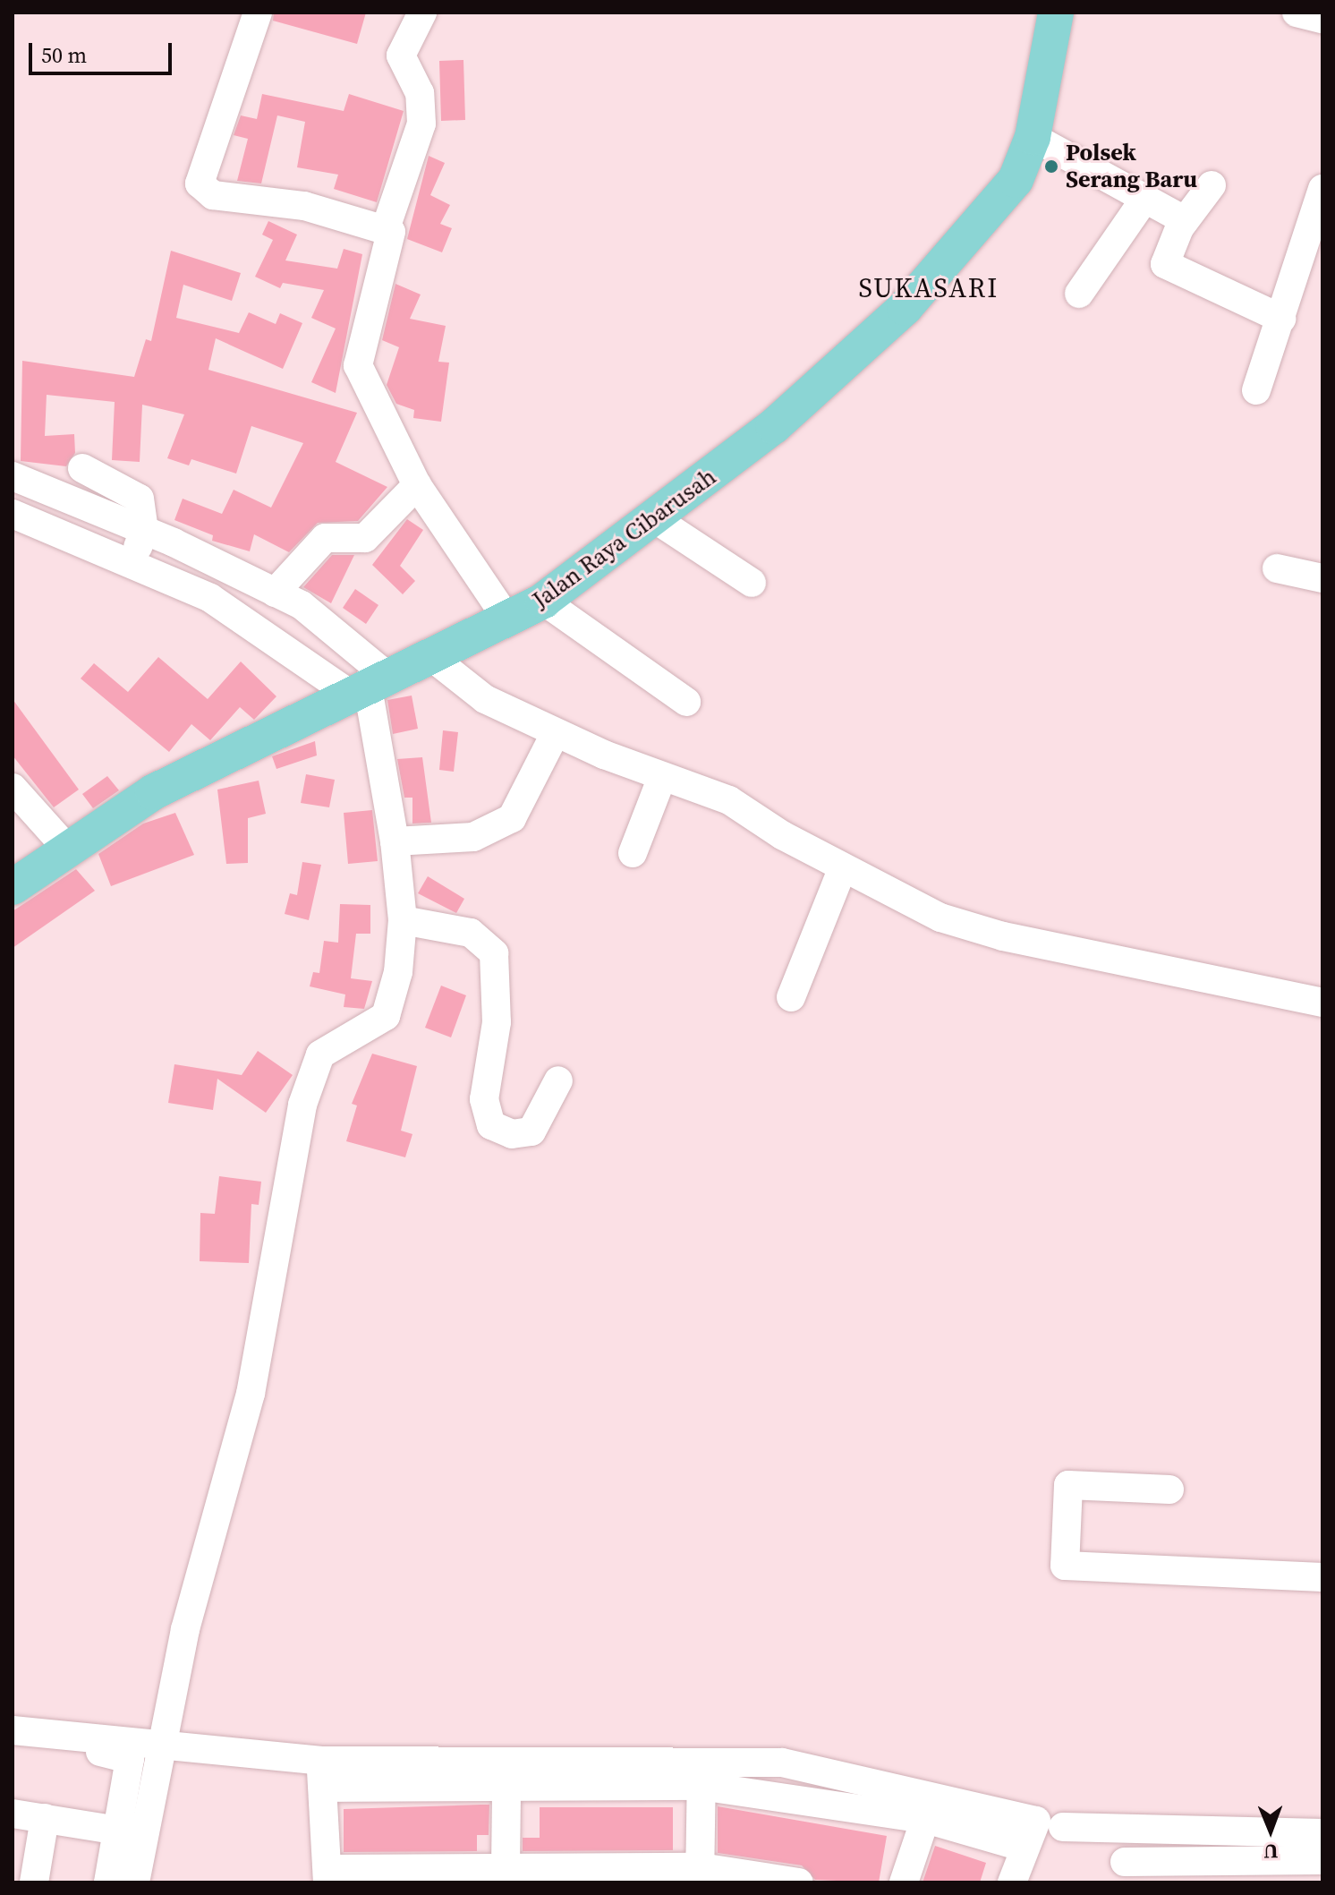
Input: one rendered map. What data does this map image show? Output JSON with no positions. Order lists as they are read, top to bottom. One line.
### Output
{"streets":{"main road":["Jalan Raya Cibarusah"]},"districts":["SUKASARI"],"places":["Polsek Serang Baru"],"scale_bar":"50 m","north":"bottom"}
